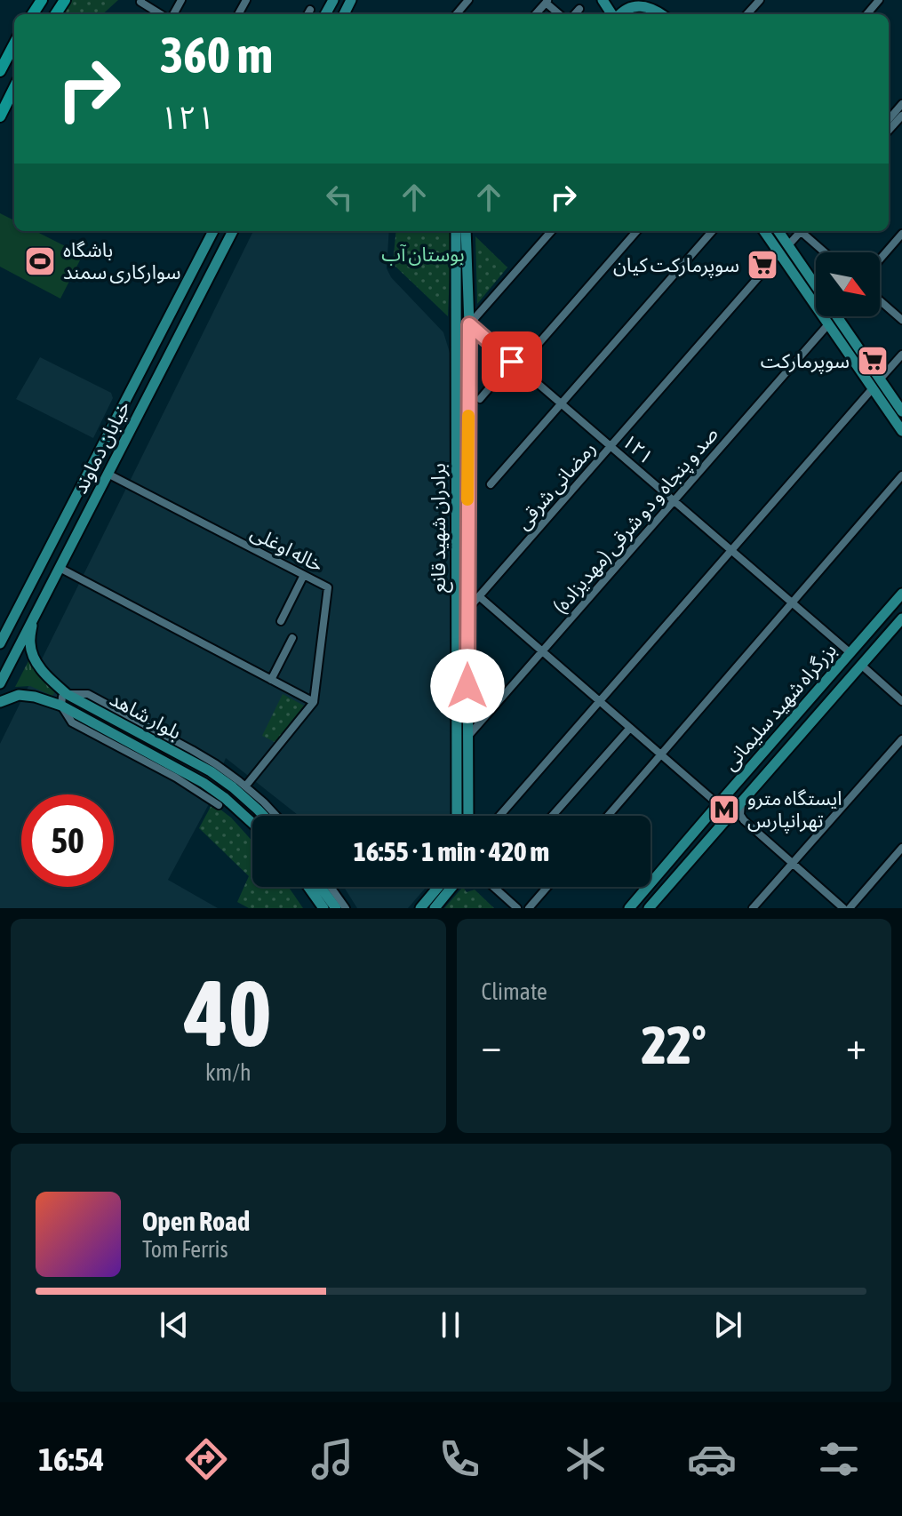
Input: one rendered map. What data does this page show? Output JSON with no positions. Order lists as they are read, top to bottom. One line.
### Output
{"streets":{"main road":["خیابان دماوند","برادران شهید قانع","بزرگراه شهید سلیمانی","بلوار شاهد"],"street":["۱۲۱","رمضانی شرقی","صد و پنجاه و دو شرقی (مهدیزاده)","خاله اوغلی"]},"crossings":[["خیابان دماوند","خاله اوغلی"],["خیابان دماوند","بلوار شاهد"],["۱۲۱","رمضانی شرقی"],["۱۲۱","صد و پنجاه و دو شرقی (مهدیزاده)"],["۱۲۱","برادران شهید قانع"],["۱۲۱","بزرگراه شهید سلیمانی"],["رمضانی شرقی","برادران شهید قانع"],["صد و پنجاه و دو شرقی (مهدیزاده)","برادران شهید قانع"]],"parks":["بوستان آب"],"places":{"sports":["باشگاه سوارکاری سمند"],"supermarket":["سوپرمارکت کیان","سوپرمارکت"],"metro station":["ایستگاه مترو تهرانپارس"]},"north":"bottom right","page":{"turn":["360 m","۱۲۱"],"limit":"50","trip":"16:55 · 1 min · 420 m","tile":[["40","km/h"],"Climate"],"heat":["−","22°","+"],"song":["Open Road","Tom Ferris"],"tabs":"16:54"}}
